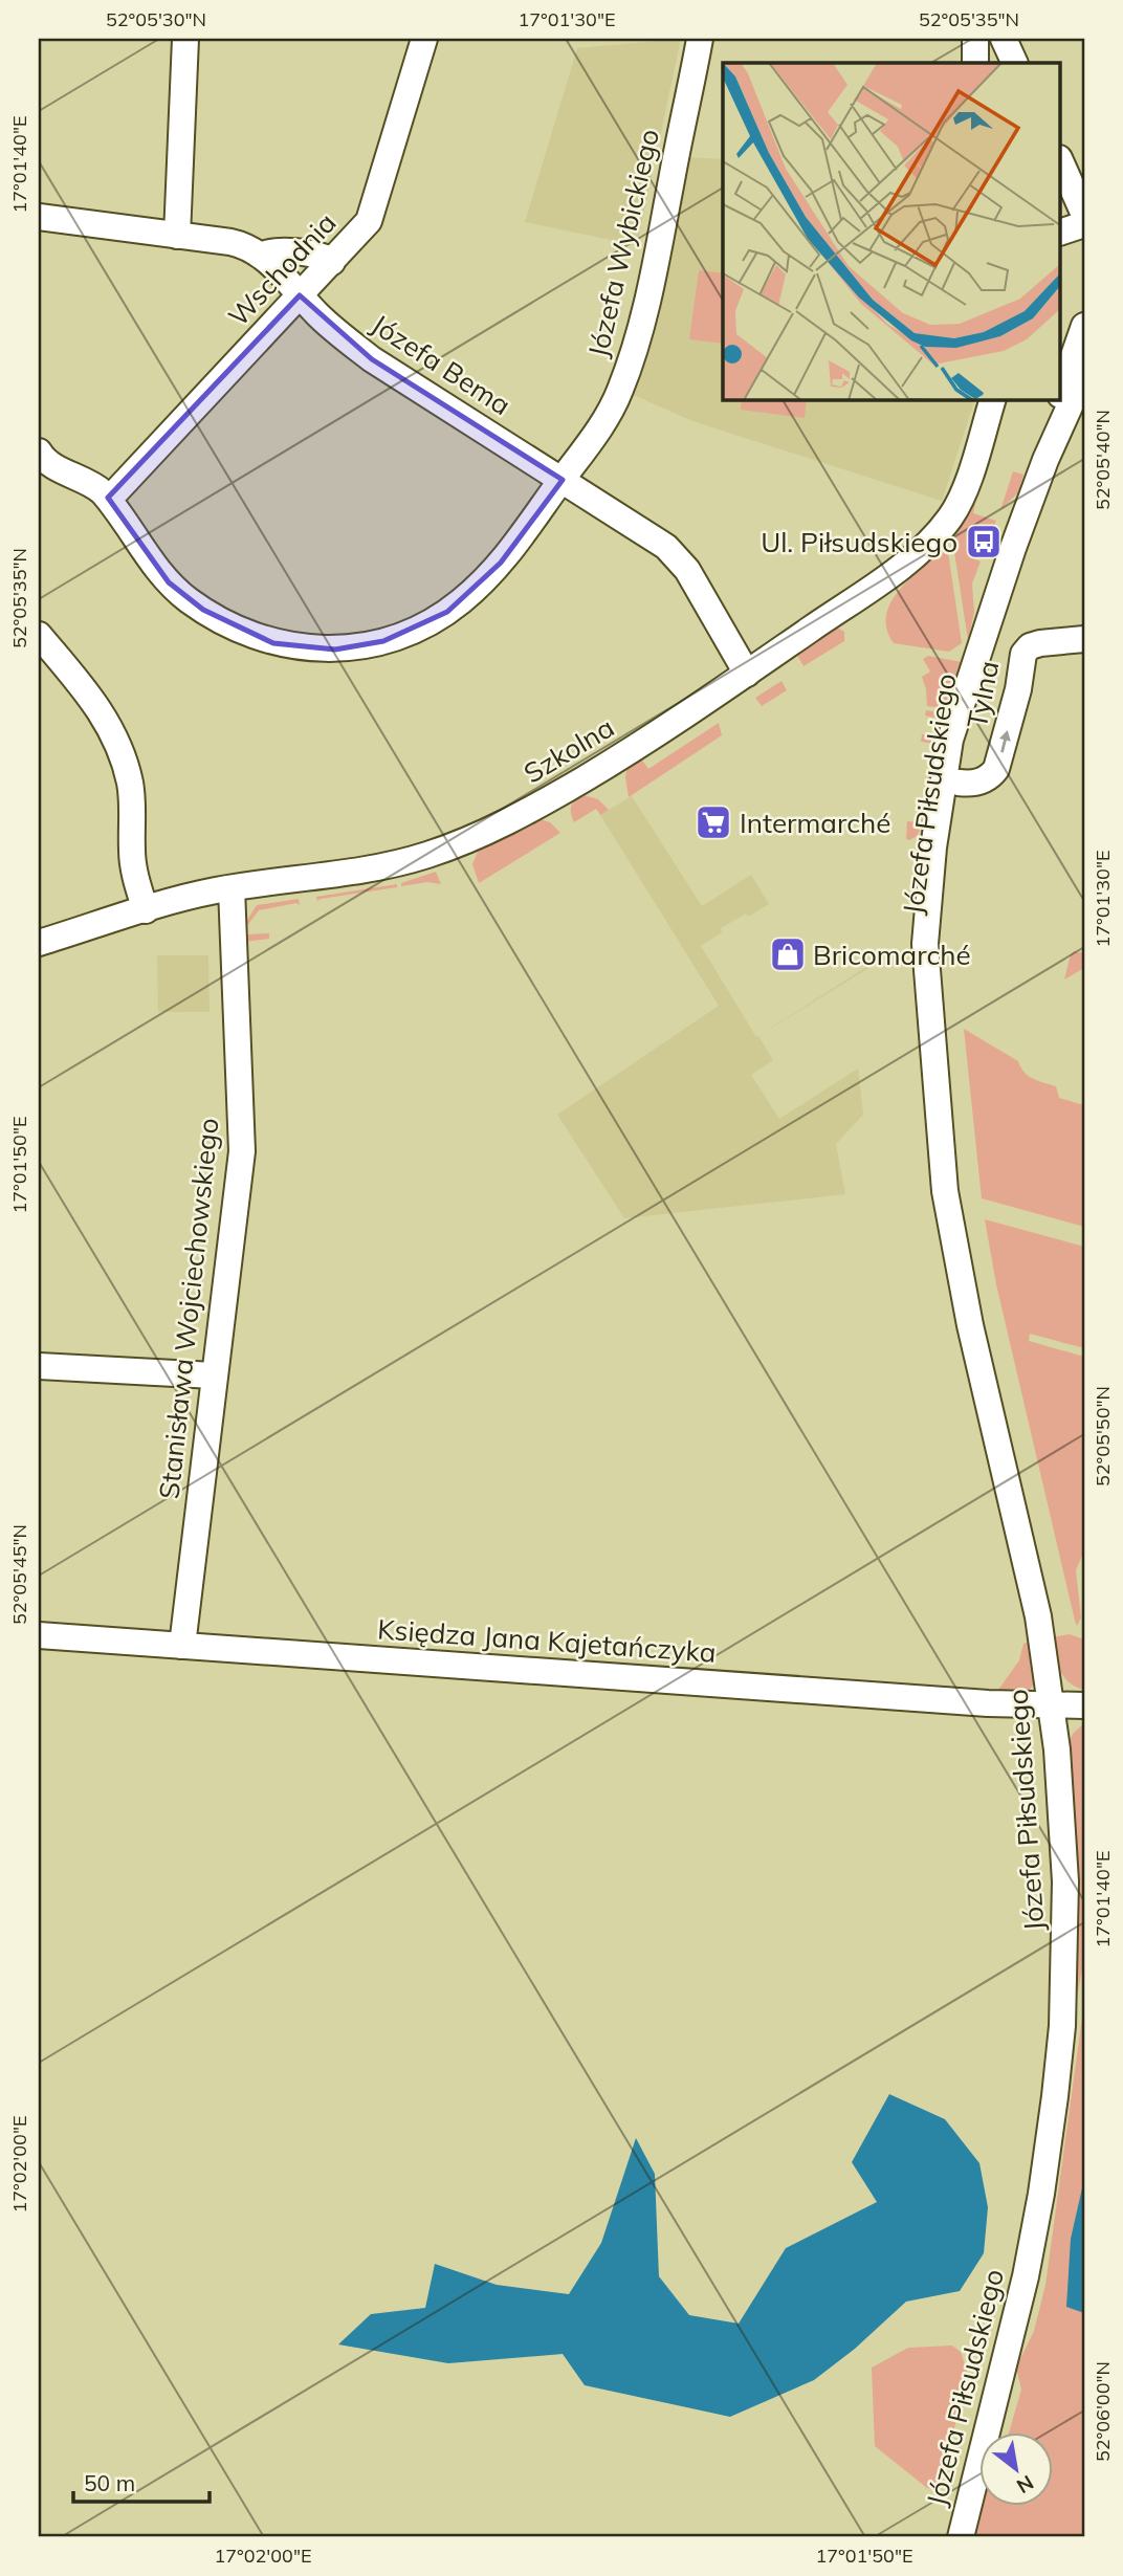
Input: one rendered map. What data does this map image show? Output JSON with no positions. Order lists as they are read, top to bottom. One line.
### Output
{"streets":{"street":["Józefa Wybickiego","Wschodnia","Józefa Bema","Tylna","Szkolna","Józefa Piłsudskiego","Stanisława Wojciechowskiego","Księdza Jana Kajetańczyka"]},"crossings":[["Józefa Wybickiego","Wschodnia"],["Józefa Wybickiego","Józefa Bema"],["Wschodnia","Józefa Bema"],["Józefa Bema","Szkolna"],["Tylna","Józefa Piłsudskiego"],["Szkolna","Stanisława Wojciechowskiego"],["Józefa Piłsudskiego","Księdza Jana Kajetańczyka"],["Stanisława Wojciechowskiego","Księdza Jana Kajetańczyka"]],"one_way":["Tylna"],"places":{"bus stop":["Ul. Piłsudskiego"],"supermarket":["Intermarché"],"shop":["Bricomarché"]},"scale_bar":"50 m","north":"bottom right","coordinates":["52°05'30\"N","17°01'30\"E","52°05'35\"N","17°01'40\"E","52°05'40\"N","17°01'50\"E","52°05'50\"N","52°05'45\"N","17°02'00\"E","52°06'00\"N"]}
